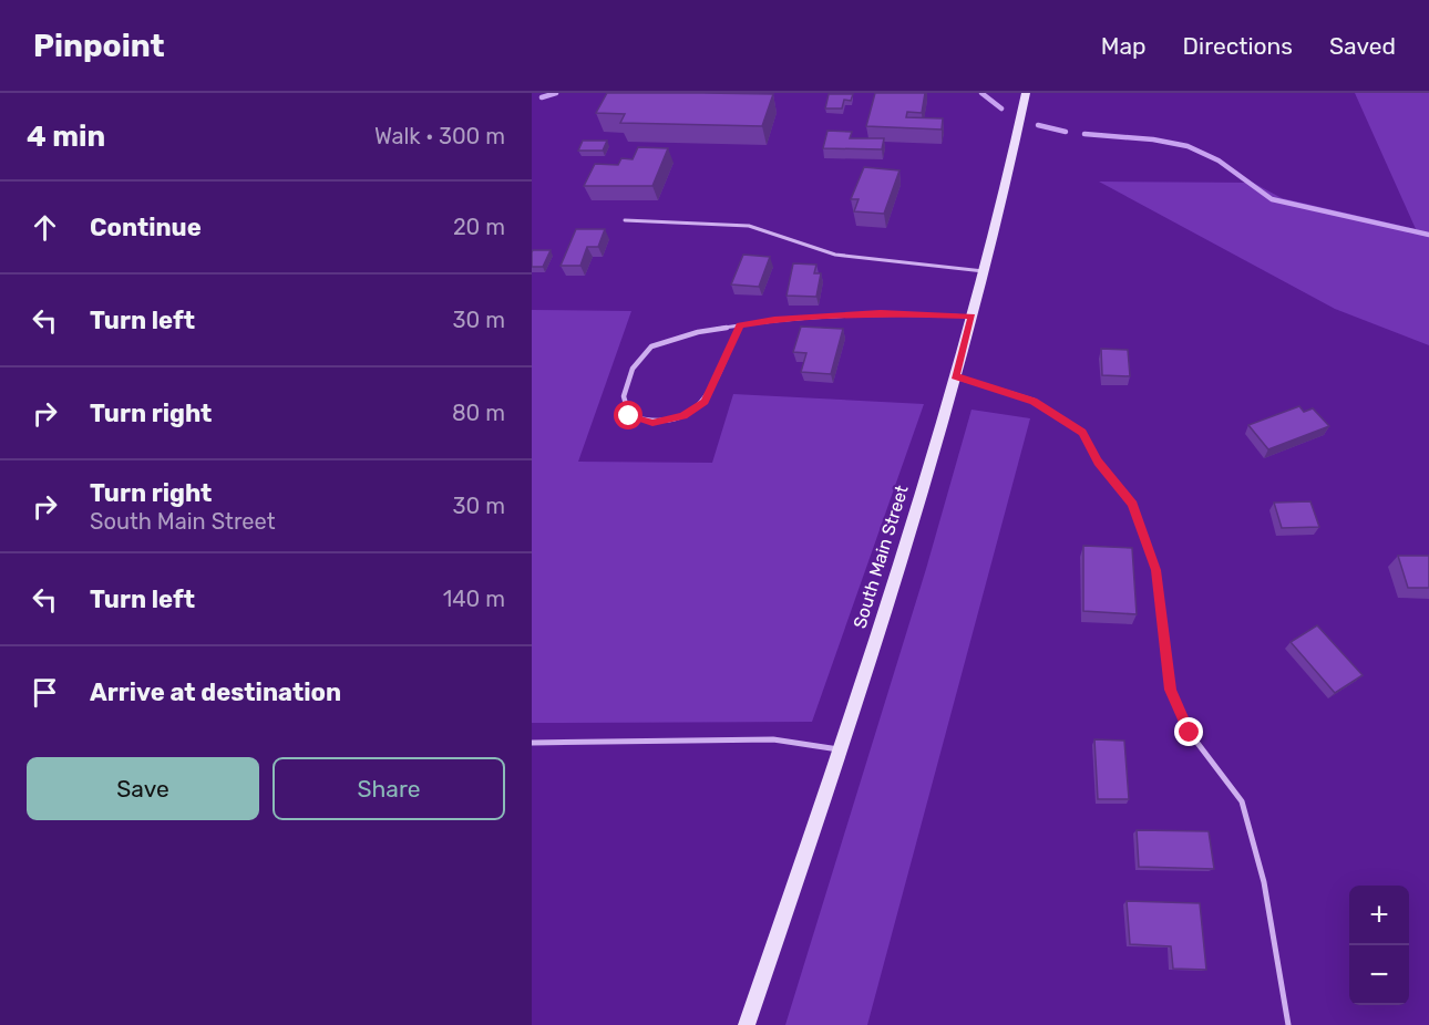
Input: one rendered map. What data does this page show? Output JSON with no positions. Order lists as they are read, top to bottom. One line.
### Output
{"streets":{"main road":["South Main Street"]},"page":{"header":"Pinpoint","nav":["Map","Directions","Saved"],"heading":["4 min","Walk · 300 m"],"list":[["Continue","20 m"],["Turn left","30 m"],["Turn right","80 m"],["Turn right","South Main Street","30 m"],["Turn left","140 m"],"Arrive at destination"],"buttons":["Save","Share"],"map_buttons":["+","−"]}}
